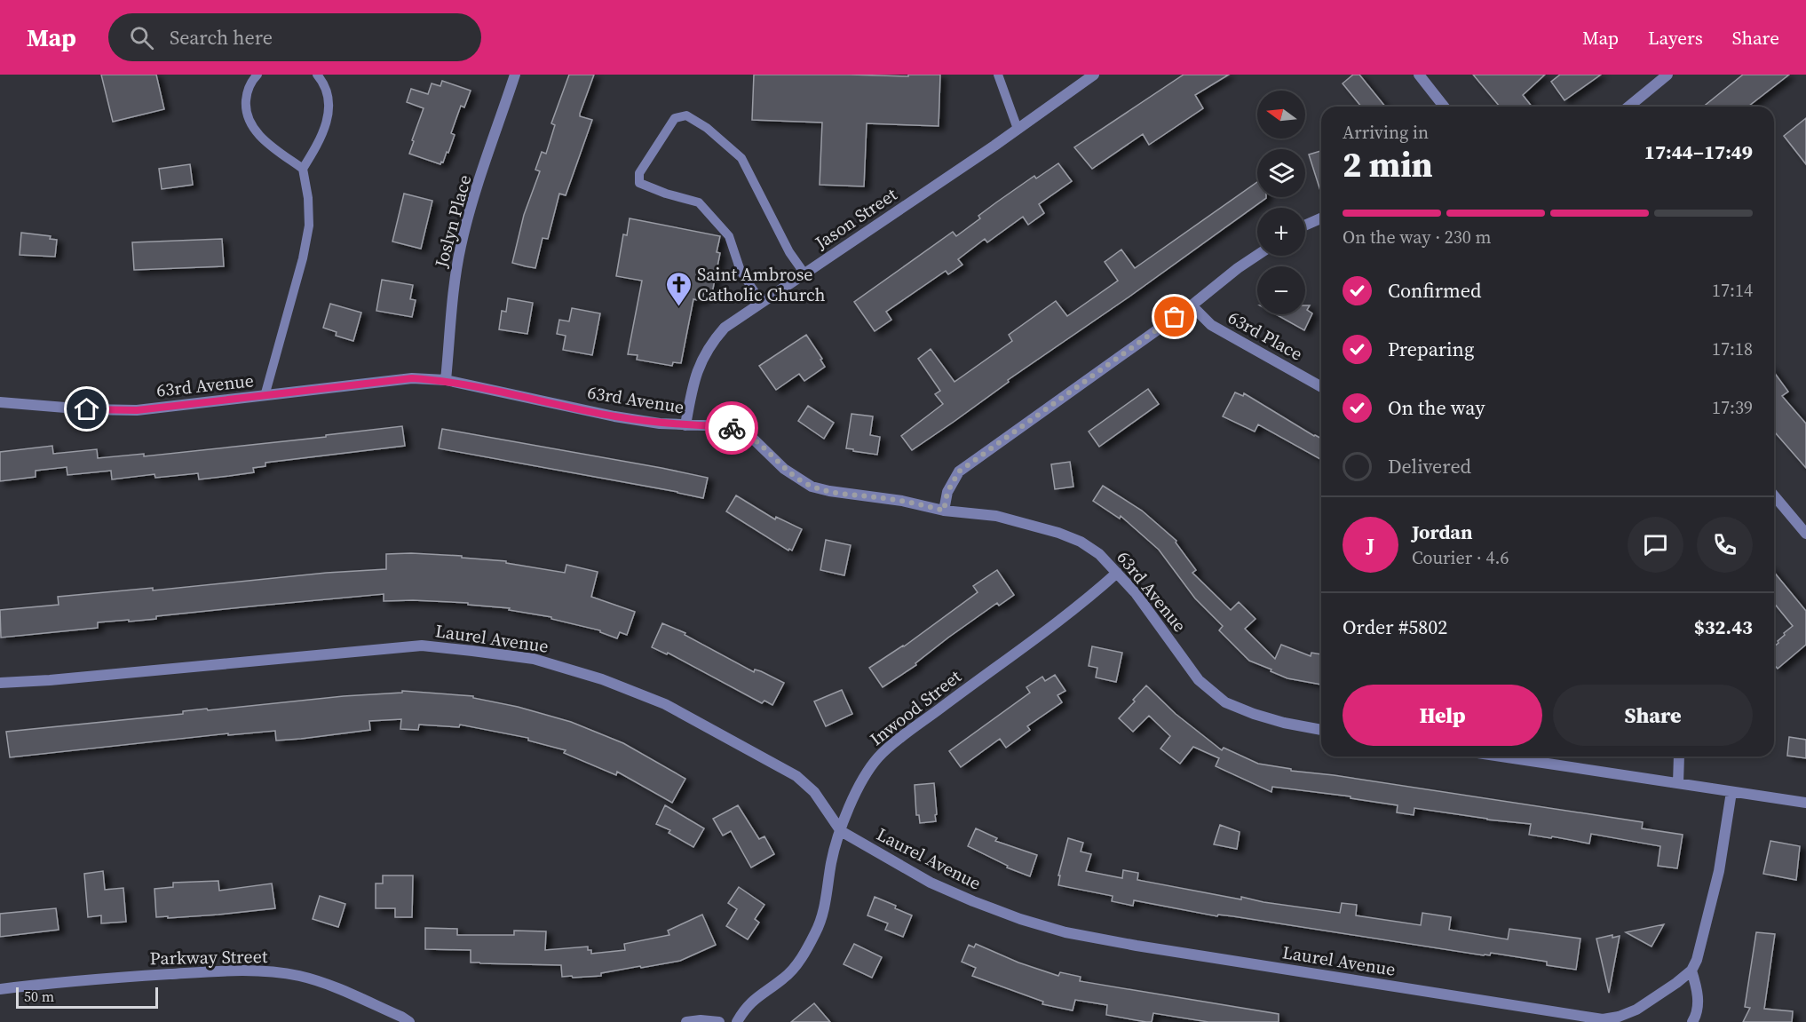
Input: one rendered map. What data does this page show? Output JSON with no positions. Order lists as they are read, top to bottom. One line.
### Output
{"streets":{"street":["Jason Street","Joslyn Place","63rd Place","63rd Avenue","Laurel Avenue","Inwood Street","Parkway Street"]},"crossings":[["Jason Street","63rd Avenue"],["Joslyn Place","63rd Avenue"],["63rd Avenue","Inwood Street"],["Laurel Avenue","Inwood Street"]],"places":{"church":["Saint Ambrose Catholic Church"]},"scale_bar":"50 m","north":"left","page":{"header":"Map","search":"Search here","nav":["Map","Layers","Share"],"map_buttons":["+","−"],"heading":["2 min","Arriving in","17:44–17:49"],"panel":["Jordan","Courier · 4.6","Order #5802","$32.43"],"bar":"On the way · 230 m","list":[["Confirmed","17:14"],["Preparing","17:18"],["On the way","17:39"],"Delivered"],"round":"J","buttons":["Help","Share"],"scale":"50 m"}}
